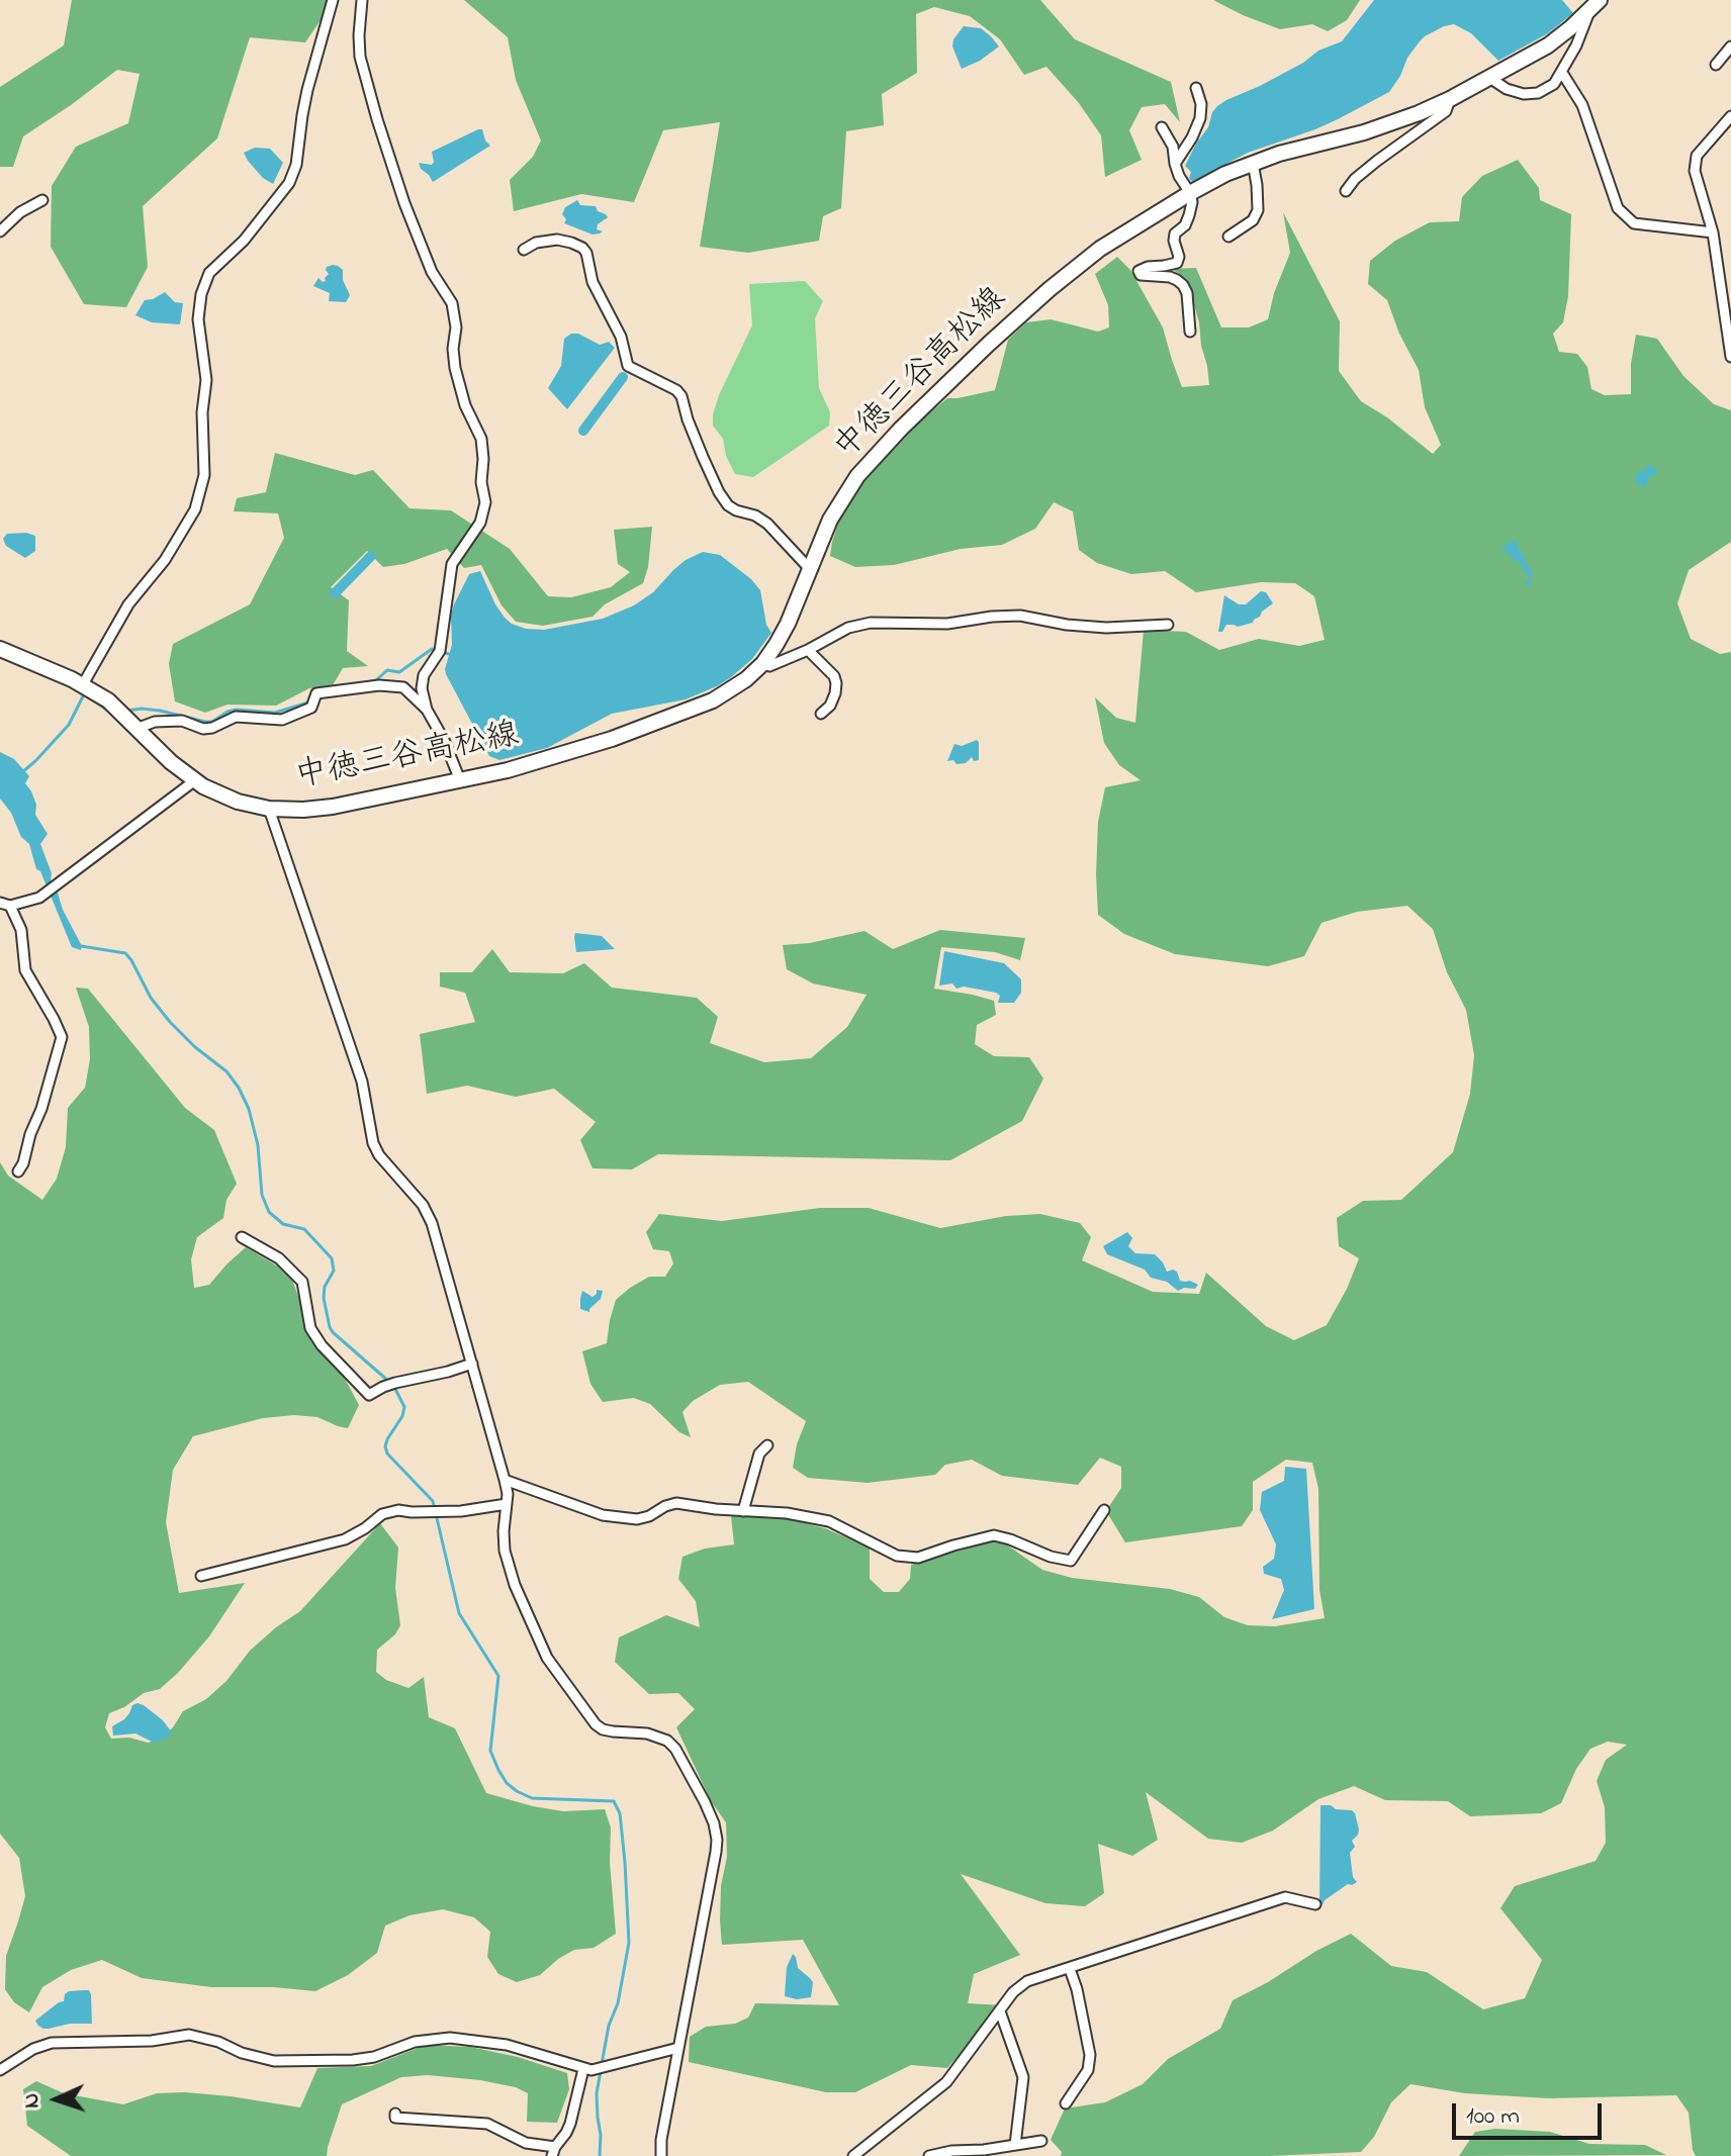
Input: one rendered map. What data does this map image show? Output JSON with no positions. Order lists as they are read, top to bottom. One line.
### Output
{"streets":{"main road":["中徳三谷高松線"]},"scale_bar":"100 m","north":"left"}
